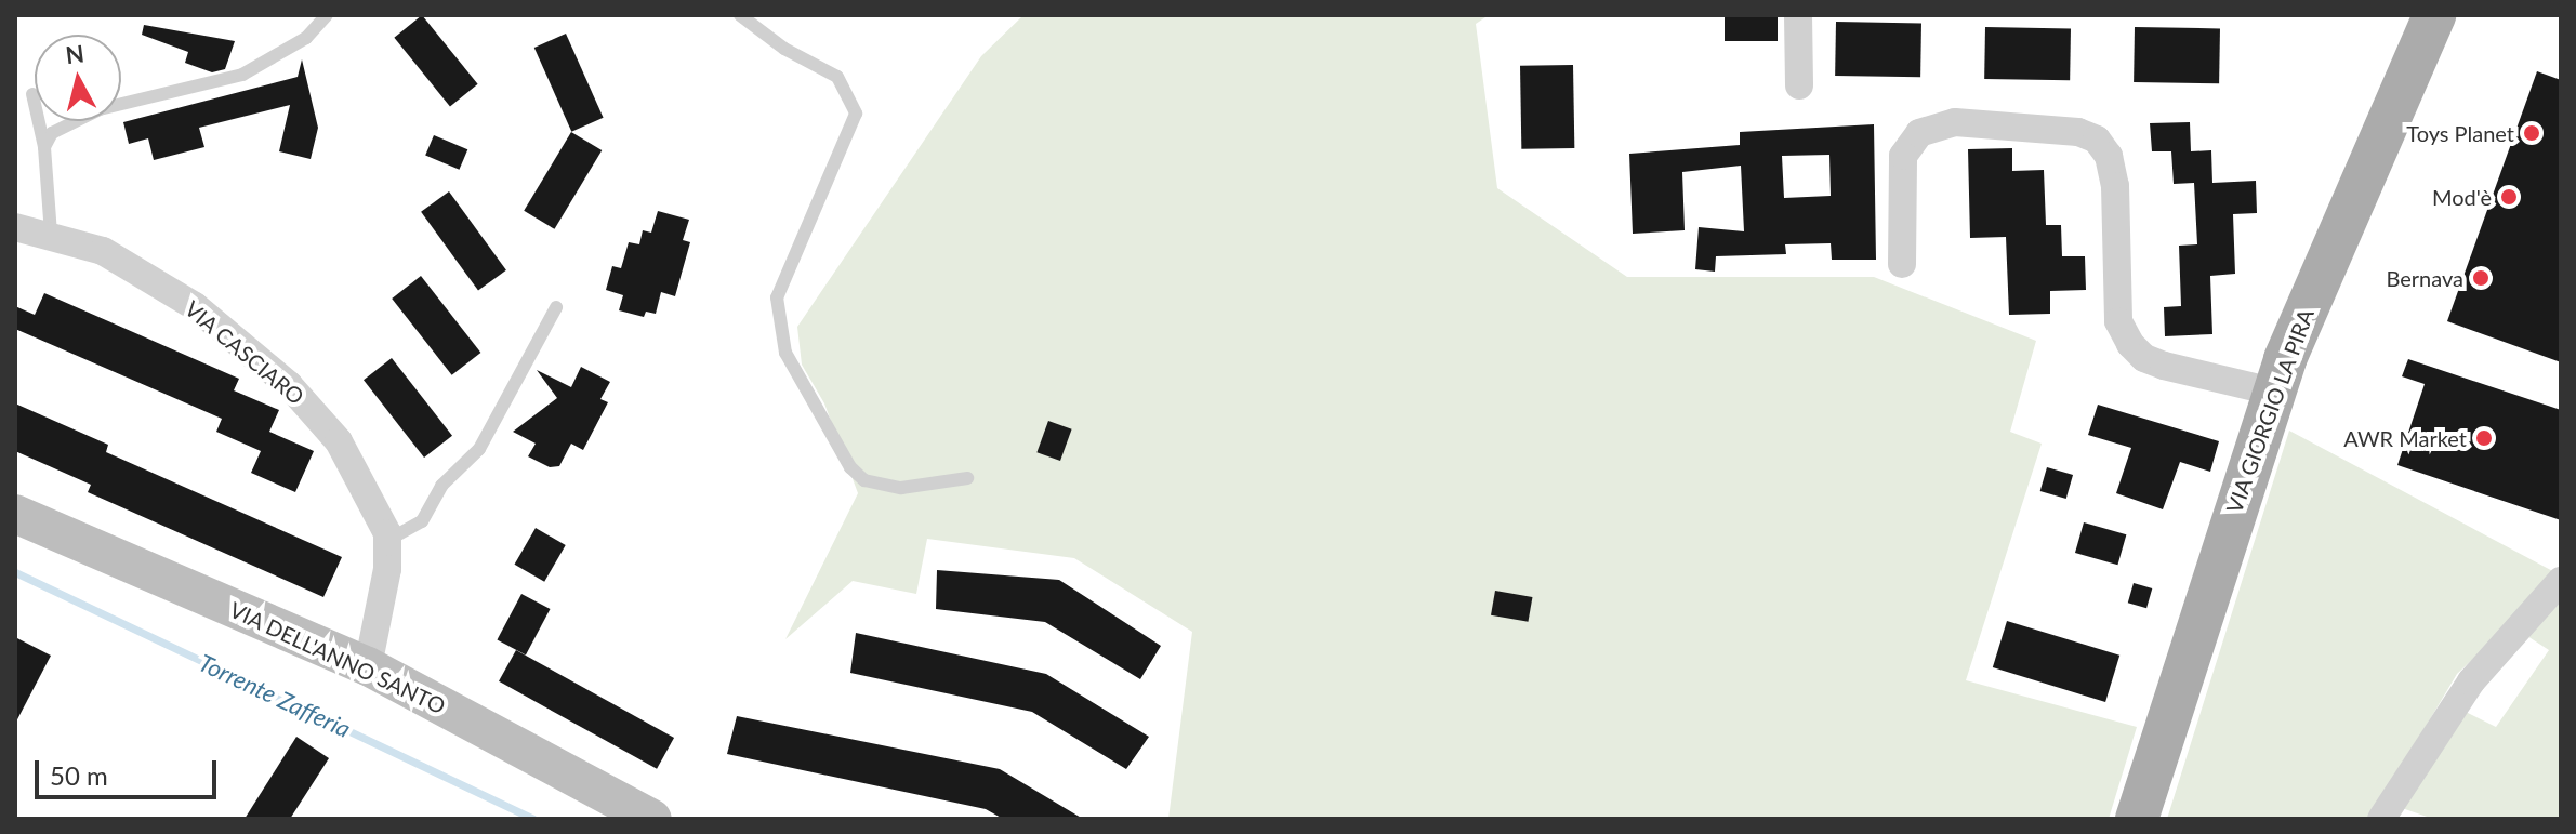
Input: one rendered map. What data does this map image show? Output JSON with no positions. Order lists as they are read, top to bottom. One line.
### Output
{"streets":{"main road":["VIA GIORGIO LA PIRA"],"street":["VIA CASCIARO","VIA DELL'ANNO SANTO"]},"crossings":[["VIA CASCIARO","VIA DELL'ANNO SANTO"]],"water":["Torrente Zafferia"],"places":["Toys Planet","Mod'è","Bernava","AWR Market"],"scale_bar":"50 m","north":"top"}
